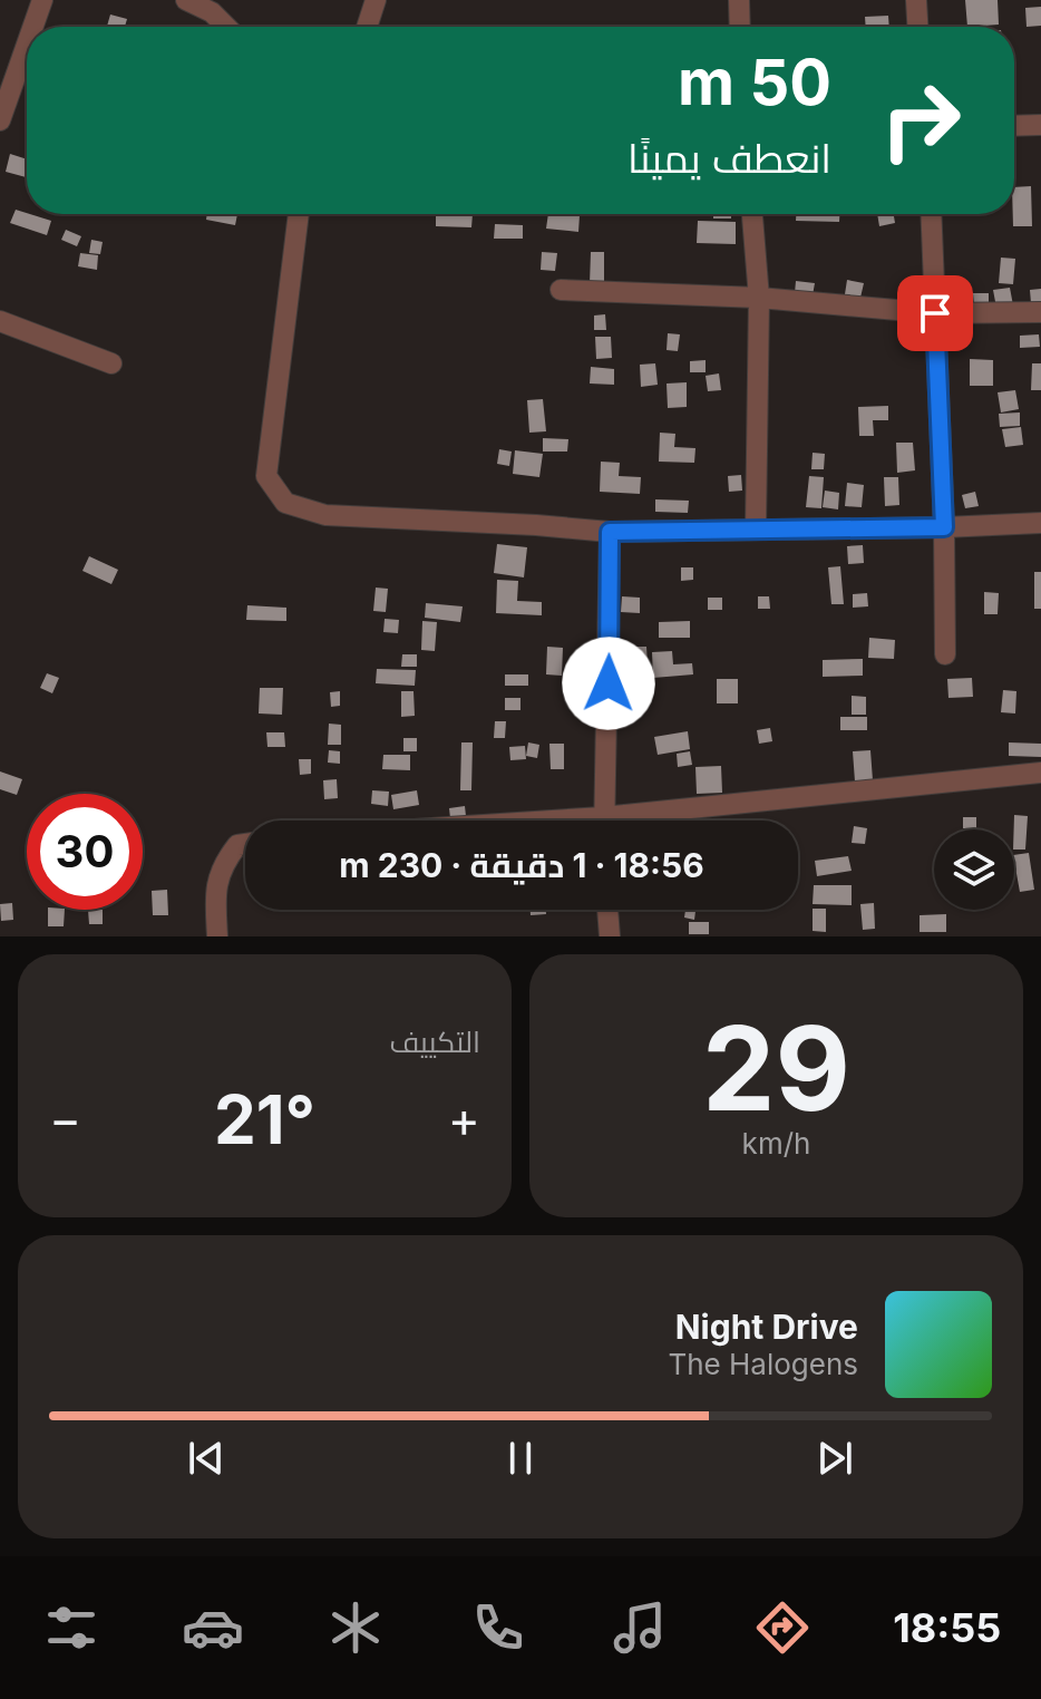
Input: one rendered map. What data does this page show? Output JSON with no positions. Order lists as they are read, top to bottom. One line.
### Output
{"page":{"turn":["50 m","انعطف يمينًا"],"limit":"30","trip":"18:56 · 1 دقيقة · 230 m","tile":[["29","km/h"],"التكييف"],"heat":["−","21°","+"],"song":["Night Drive","The Halogens"],"tabs":"18:55"}}
